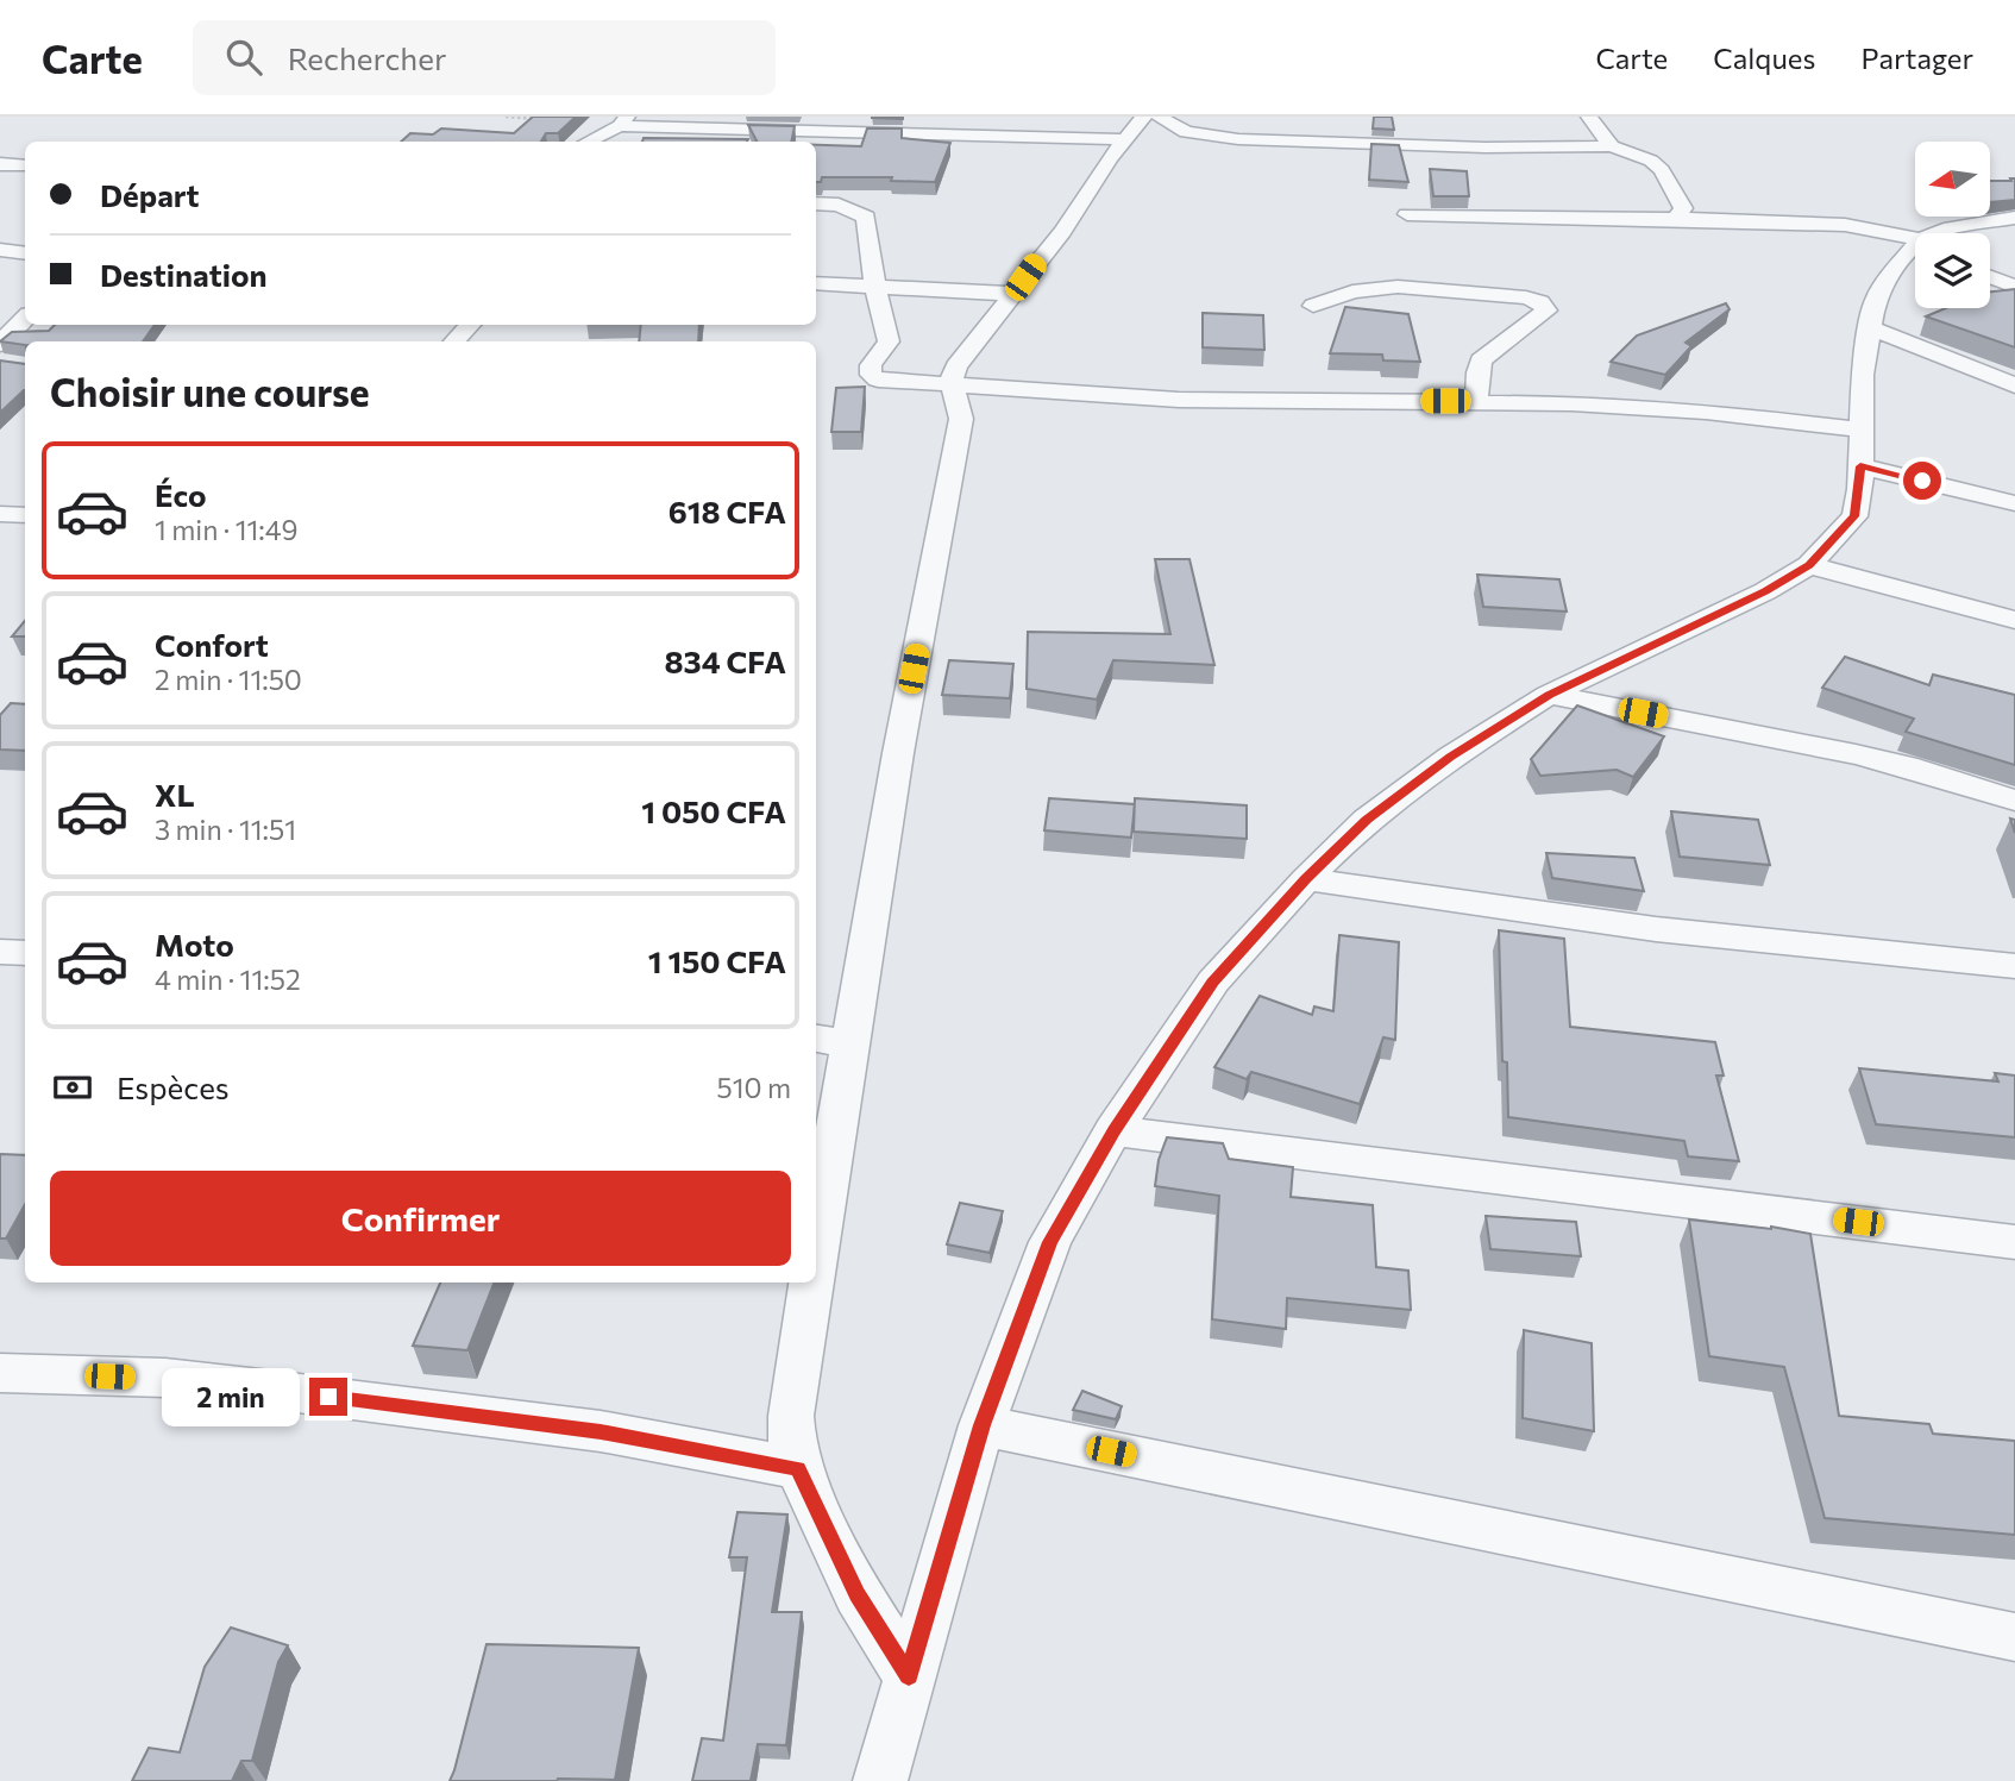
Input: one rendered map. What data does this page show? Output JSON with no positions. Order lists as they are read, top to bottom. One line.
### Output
{"north":"left","page":{"header":"Carte","search":"Rechercher","nav":["Carte","Calques","Partager"],"banner":["Départ","Destination"],"heading":"Choisir une course","list":[{"name":"Éco","note":"1 min · 11:49","value":"618 CFA"},{"name":"Confort","note":"2 min · 11:50","value":"834 CFA"},{"name":"XL","note":"3 min · 11:51","value":"1 050 CFA"},{"name":"Moto","note":"4 min · 11:52","value":"1 150 CFA"}],"pay":["Espèces","510 m"],"buttons":"Confirmer","bubble":"2 min"}}
